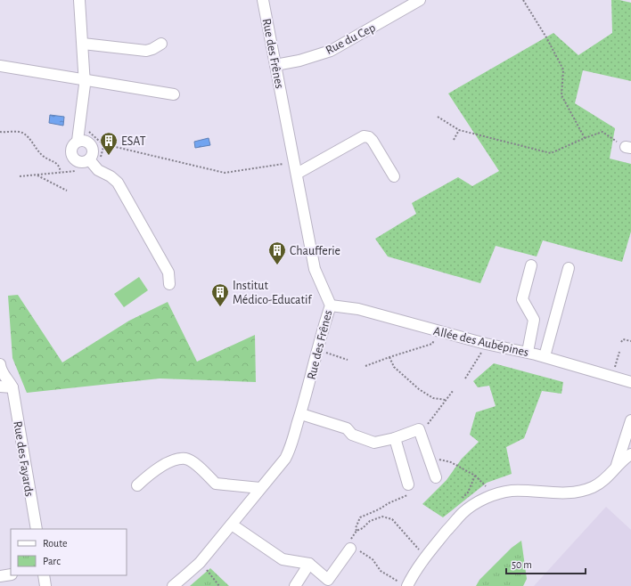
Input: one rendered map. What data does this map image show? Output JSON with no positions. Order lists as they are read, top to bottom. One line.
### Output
{"streets":{"street":["Rue du Cep","Rue des Frênes","Allée des Aubépines","Rue des Fayards"]},"crossings":[["Rue du Cep","Rue des Frênes"],["Rue des Frênes","Allée des Aubépines"]],"places":{"building":["ESAT","Chaufferie","Institut Médico-Educatif"]},"legend":["Route","Parc"],"scale_bar":"50 m"}
